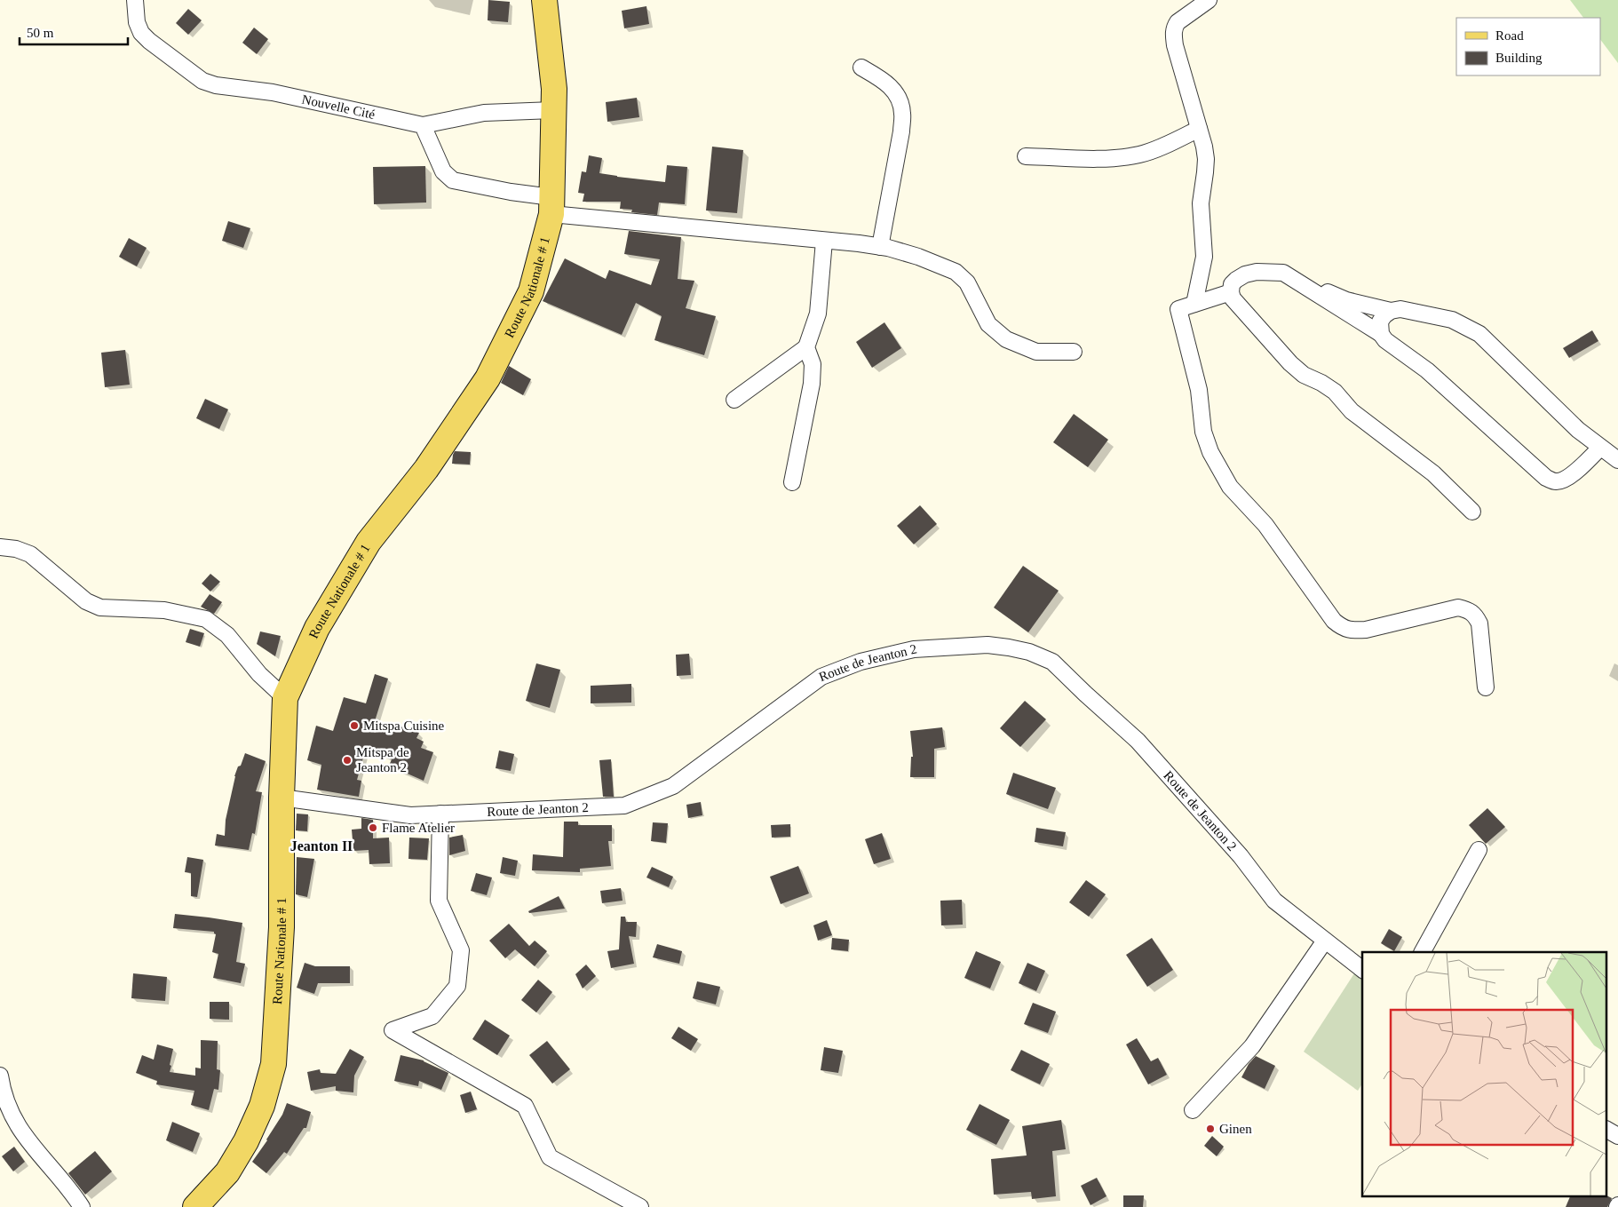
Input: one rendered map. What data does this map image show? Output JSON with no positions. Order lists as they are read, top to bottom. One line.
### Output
{"streets":{"main road":["Route Nationale # 1"],"street":["Nouvelle Cité","Route de Jeanton 2"]},"crossings":[["Route Nationale # 1","Route de Jeanton 2"]],"districts":["Jeanton II"],"places":["Mitspa Cuisine","Mitspa de Jeanton 2","Flame Atelier","Ginen"],"legend":["Road","Building"],"scale_bar":"50 m"}
